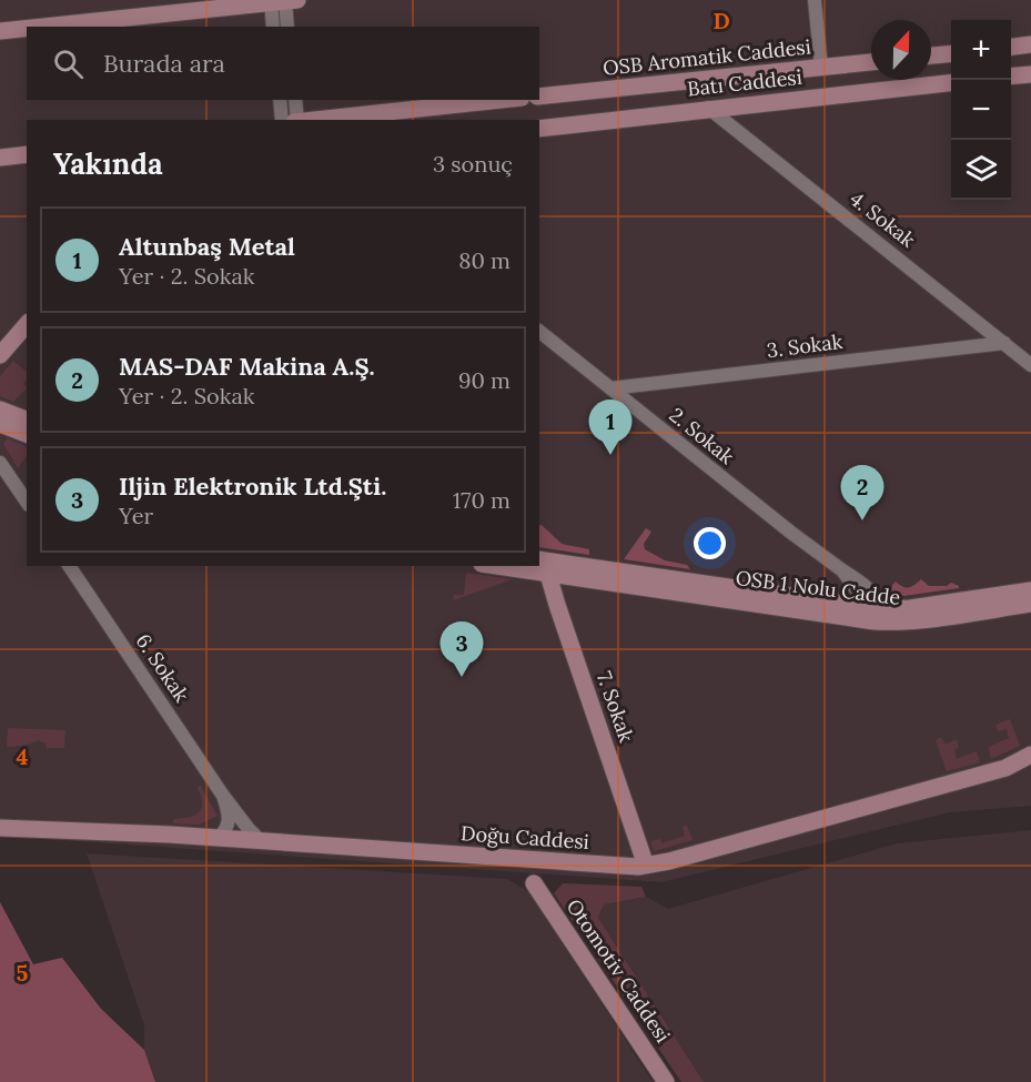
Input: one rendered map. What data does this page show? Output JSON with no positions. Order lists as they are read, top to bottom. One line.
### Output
{"streets":{"street":["OSB Aromatik Caddesi","Batı Caddesi","4. Sokak","3. Sokak","2. Sokak","OSB 1 Nolu Cadde","6. Sokak","7. Sokak","Doğu Caddesi","Otomotiv Caddesi"]},"crossings":[["Batı Caddesi","4. Sokak"],["4. Sokak","3. Sokak"],["3. Sokak","2. Sokak"],["2. Sokak","OSB 1 Nolu Cadde"],["OSB 1 Nolu Cadde","7. Sokak"],["6. Sokak","Doğu Caddesi"],["7. Sokak","Doğu Caddesi"]],"north":"top","page":{"map_buttons":["+","−"],"search":"Burada ara","heading":["Yakında","3 sonuç"],"list":[{"mark":"1","name":"Altunbaş Metal","note":"Yer · 2. Sokak","value":"80 m"},{"mark":"2","name":"MAS-DAF Makina A.Ş.","note":"Yer · 2. Sokak","value":"90 m"},{"mark":"3","name":"Iljin Elektronik Ltd.Şti.","note":"Yer","value":"170 m"}],"pins":["1","2","3"]},"grid":{"columns":["D"],"rows":["4","5"]}}
